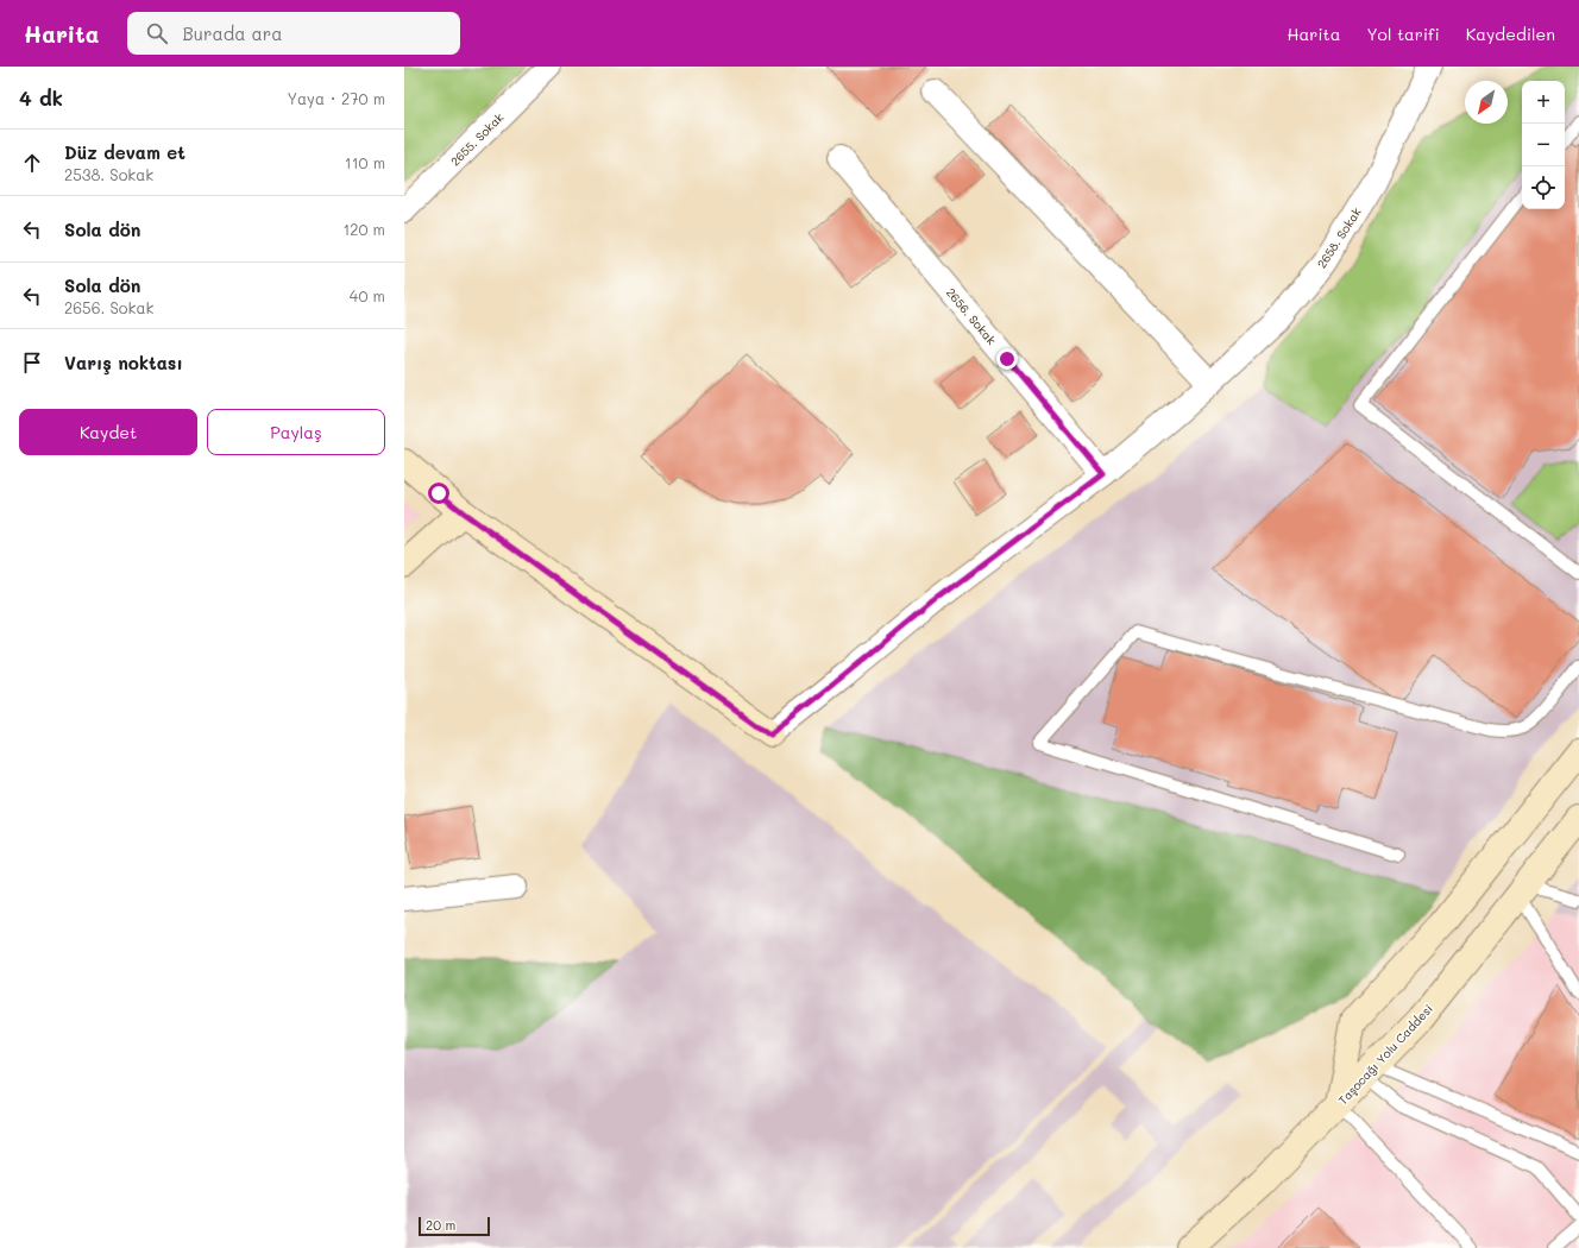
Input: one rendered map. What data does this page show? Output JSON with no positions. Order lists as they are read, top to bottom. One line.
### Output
{"streets":{"main road":["Taşocağı Yolu Caddesi"],"street":["2655. Sokak","2658. Sokak","2656. Sokak"]},"crossings":[["2658. Sokak","2656. Sokak"]],"scale_bar":"20 m","north":"bottom left","page":{"header":"Harita","search":"Burada ara","nav":["Harita","Yol tarifi","Kaydedilen"],"heading":["4 dk","Yaya · 270 m"],"map_buttons":["+","−"],"list":[["Düz devam et","2538. Sokak","110 m"],["Sola dön","120 m"],["Sola dön","2656. Sokak","40 m"],"Varış noktası"],"buttons":["Kaydet","Paylaş"],"scale":"20 m"}}
